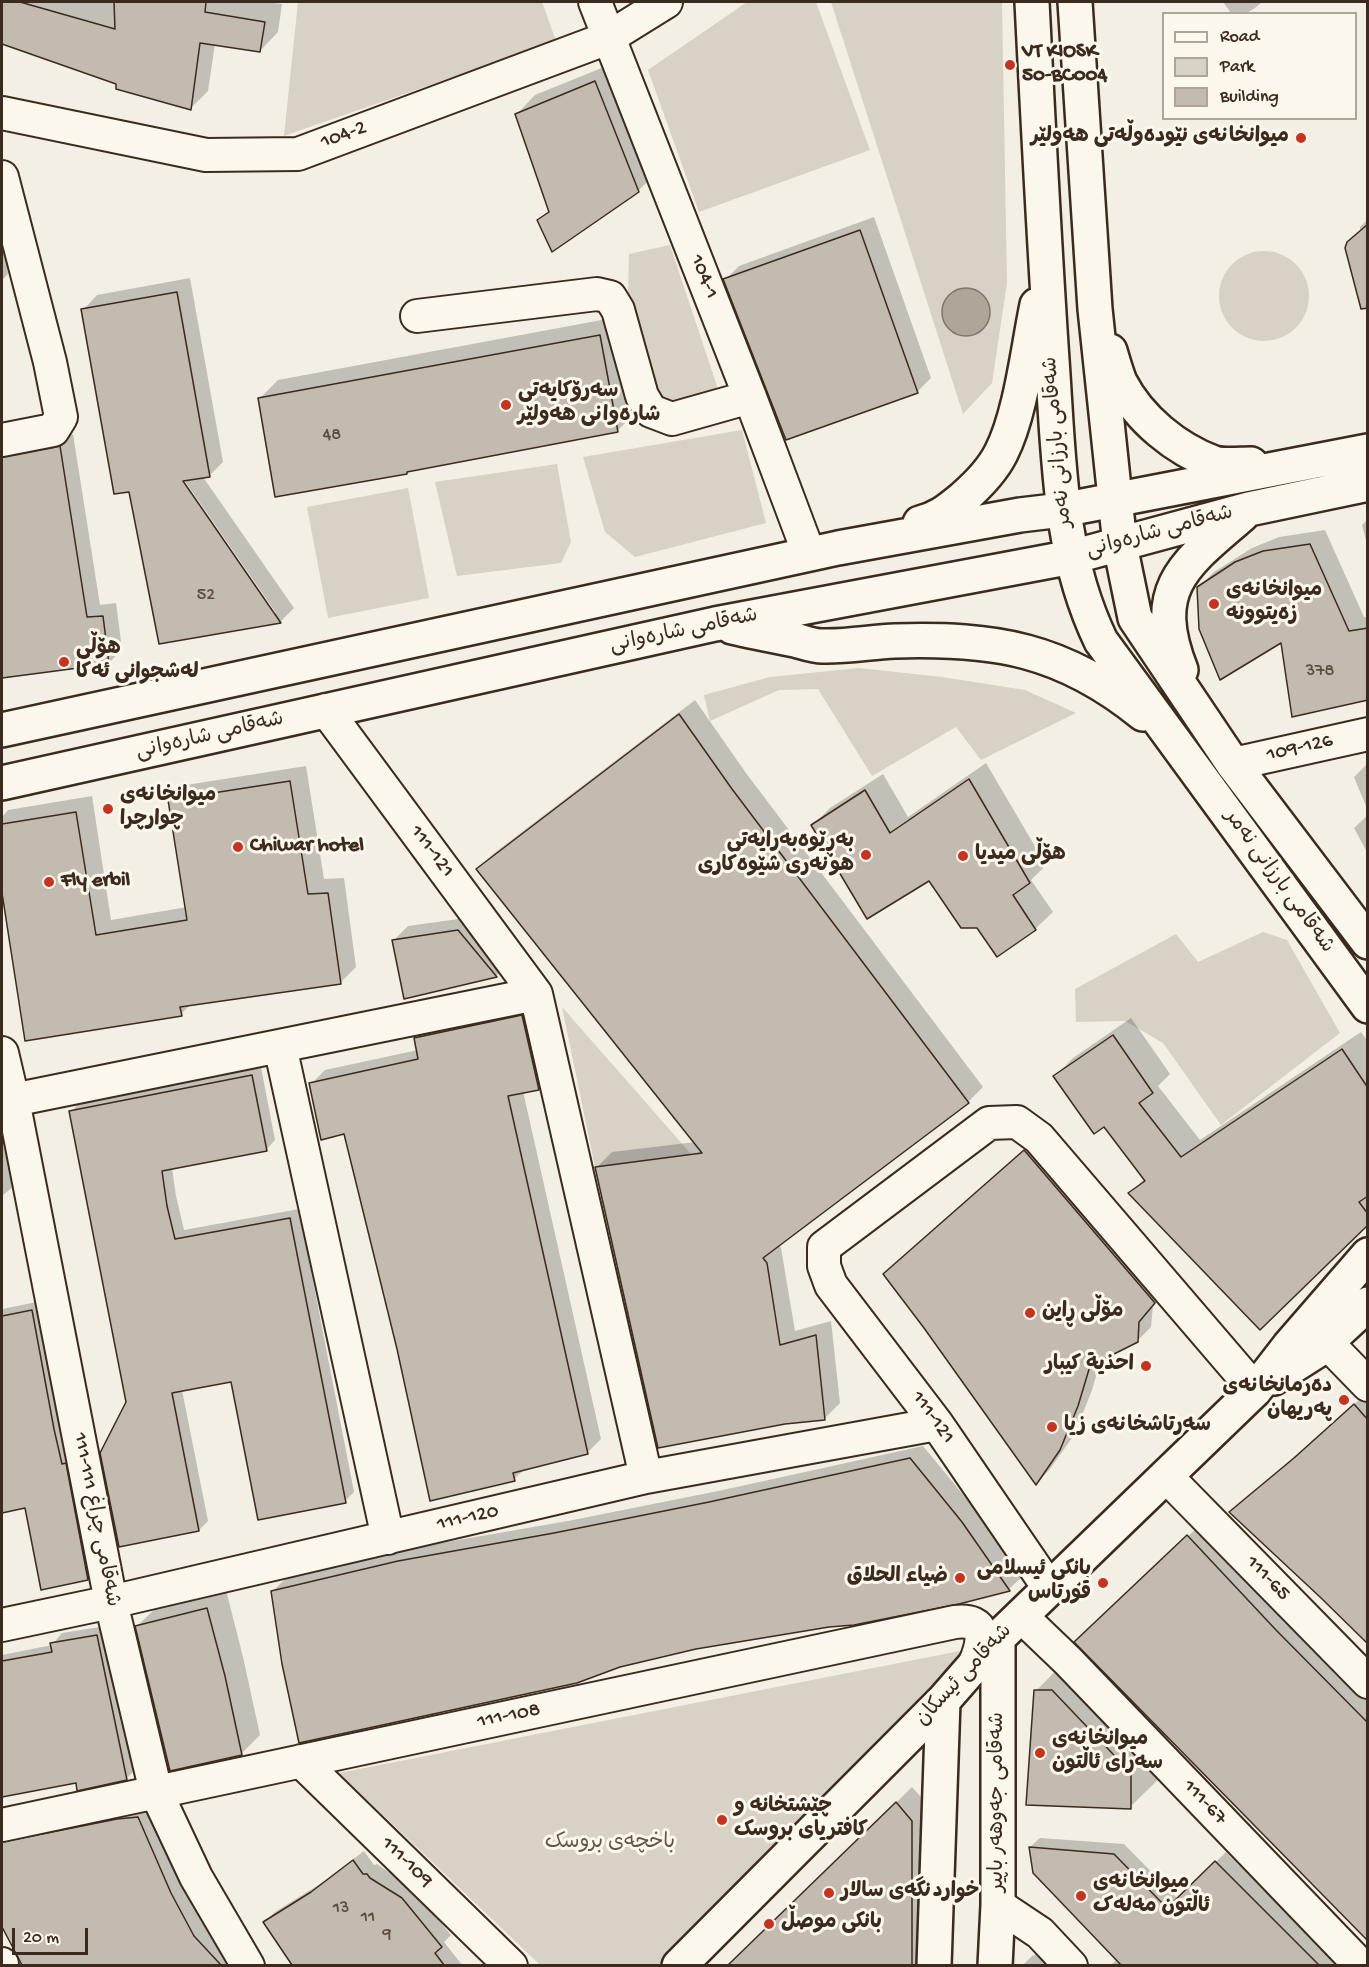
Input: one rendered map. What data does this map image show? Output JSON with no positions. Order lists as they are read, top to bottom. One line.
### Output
{"streets":{"main road":["شەقامی بارزانی نەمر","شەقامی شارەوانی","شەقامی ئیسکان","شەقامی جەوهەر باپیر"],"street":["104-2","104-1","109-126","111-121","111-120","شەقامی چراغ 111-111","111-65","111-108","111-67","111-109"]},"crossings":[["104-2","104-1"],["104-1","شەقامی شارەوانی"],["شەقامی بارزانی نەمر","شەقامی شارەوانی"],["شەقامی بارزانی نەمر","109-126"],["شەقامی شارەوانی","111-121"],["111-121","111-120"],["111-121","شەقامی ئیسکان"],["111-120","شەقامی چراغ 111-111"],["شەقامی چراغ 111-111","111-108"],["111-65","شەقامی ئیسکان"],["شەقامی ئیسکان","111-108"],["شەقامی ئیسکان","شەقامی جەوهەر باپیر"],["شەقامی ئیسکان","111-67"],["111-108","111-109"],["شەقامی جەوهەر باپیر","111-67"]],"parks":["باخچەی بروسک"],"places":["VT KIOSK 50-BC004","میوانخانەی نێودەوڵەتی هەولێر","سەرۆکایەتی شارەوانی هەولێر","میوانخانەی زەیتوونە","هۆڵی لەشجوانی ئەکا","میوانخانەی چوارچرا","Chiwar hotel","بەڕێوەبەرایەتی هونەری شێوەکاری","هۆڵی میدیا","Fly erbil","مۆڵی ڕاین","احذية كيبار","دەرمانخانەی پەریهان","سەرتاشخانەی زیا","ضياء الحلاق","بانکی ئیسلامی قورتاس","میوانخانەی سەرای ئاڵتون","چێشتخانە و کافتریای بروسک","خواردنگەی سالار","میوانخانەی ئاڵتون مەلەک","بانکی موصڵ"],"house_numbers":["48","52","378","13","11","9"],"legend":["Road","Park","Building"],"scale_bar":"20 m"}
